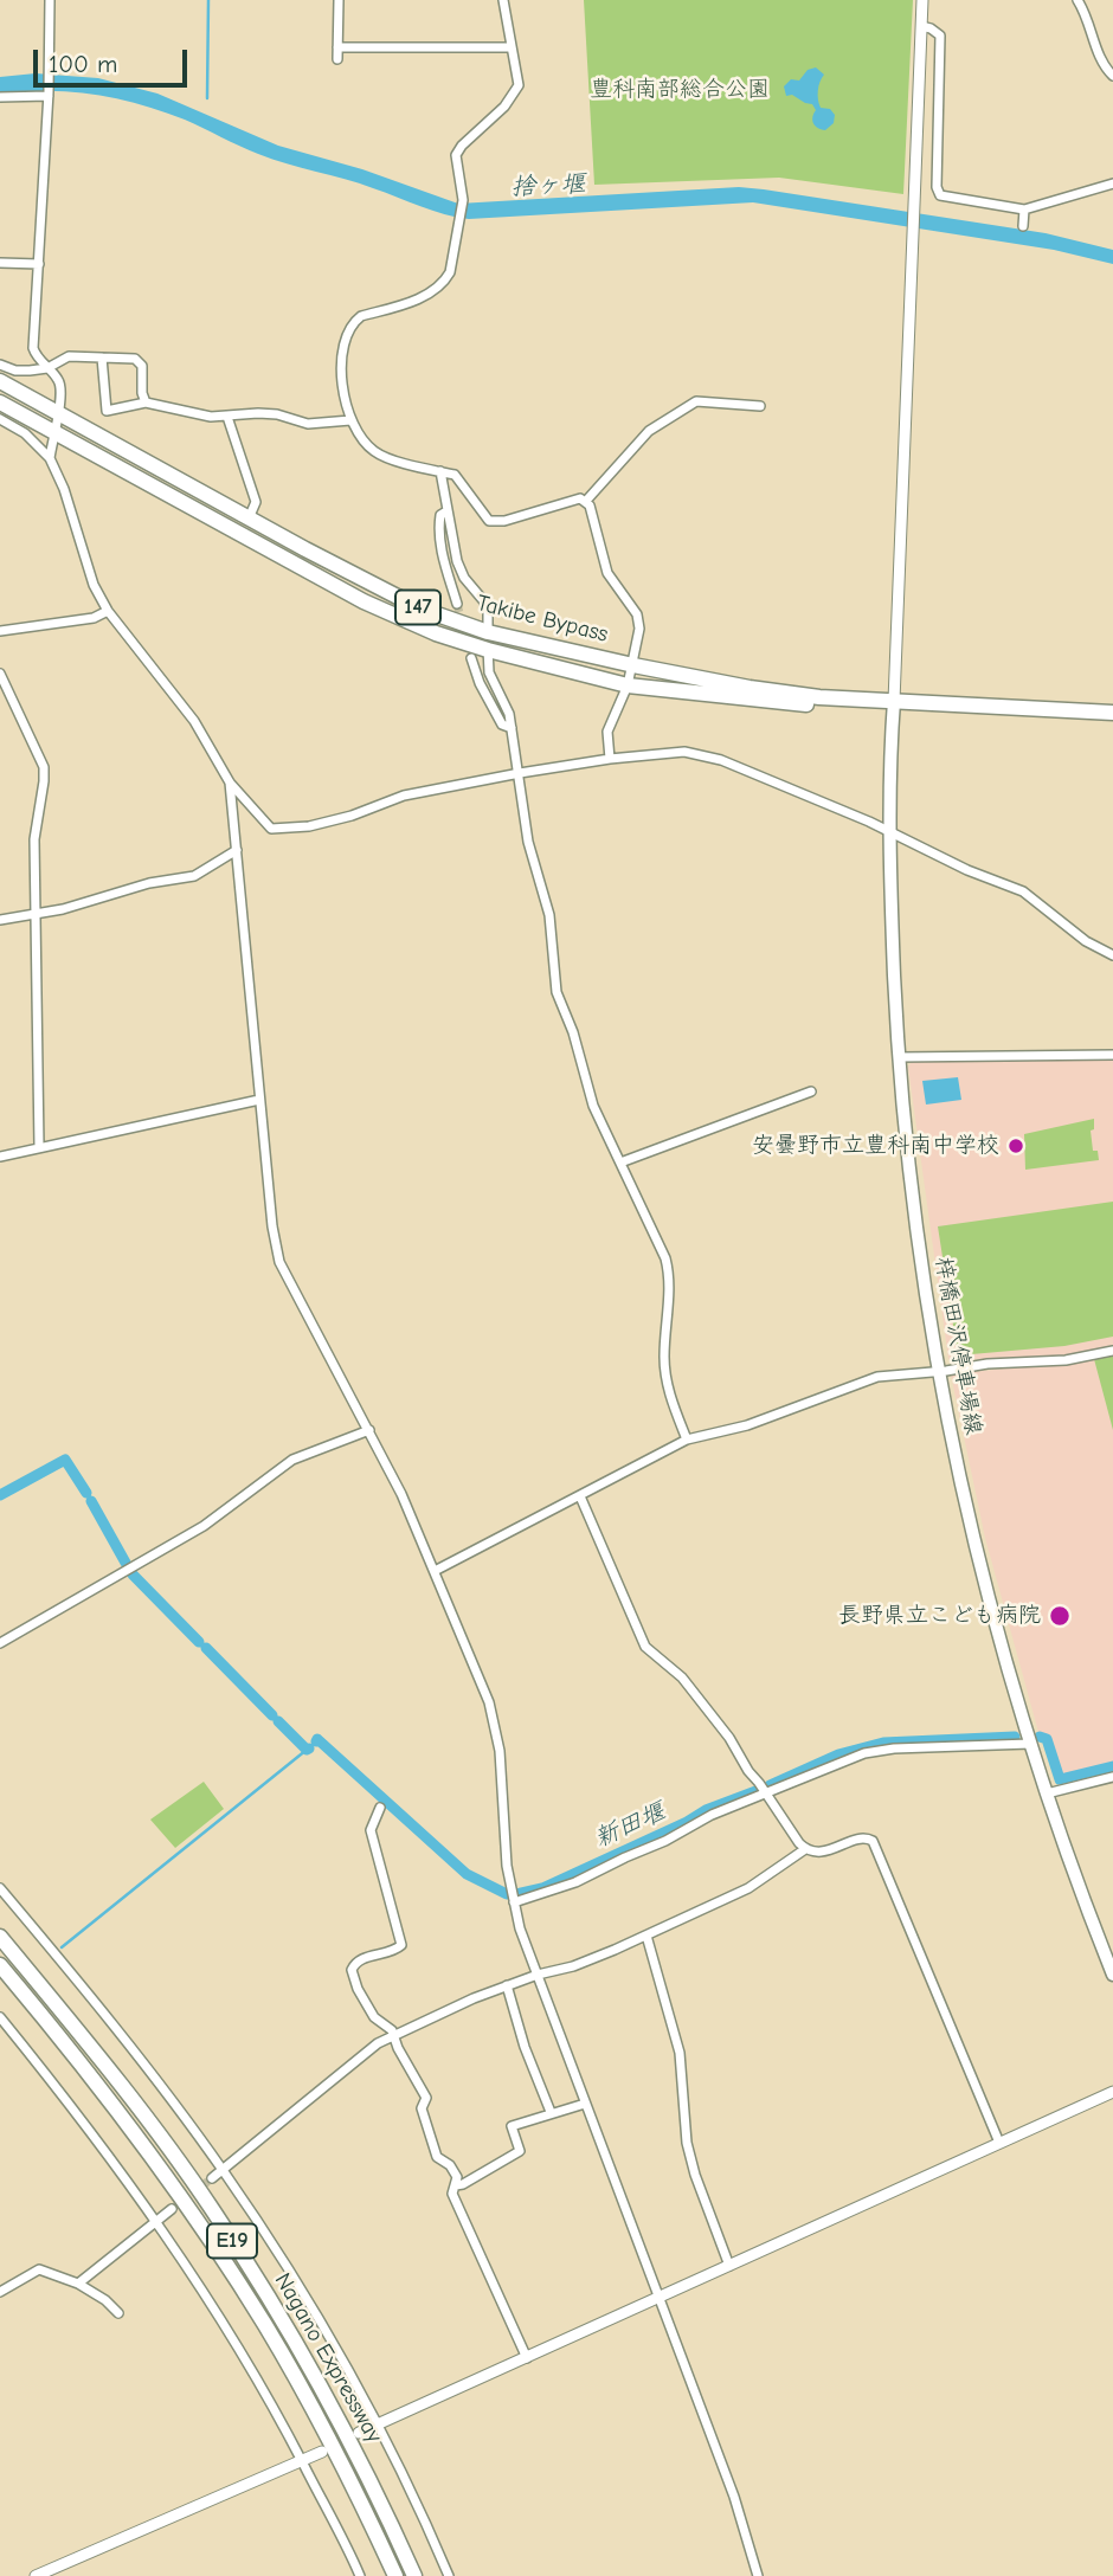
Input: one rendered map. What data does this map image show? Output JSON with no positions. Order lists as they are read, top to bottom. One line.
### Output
{"streets":{"highway":["147","Takibe Bypass","E19","Nagano Expressway"],"main road":["梓橋田沢停車場線"]},"crossings":[["Takibe Bypass","梓橋田沢停車場線"]],"water":["捨ヶ堰","新田堰"],"parks":["豊科南部総合公園"],"places":["安曇野市立豊科南中学校","長野県立こども病院"],"scale_bar":"100 m"}
